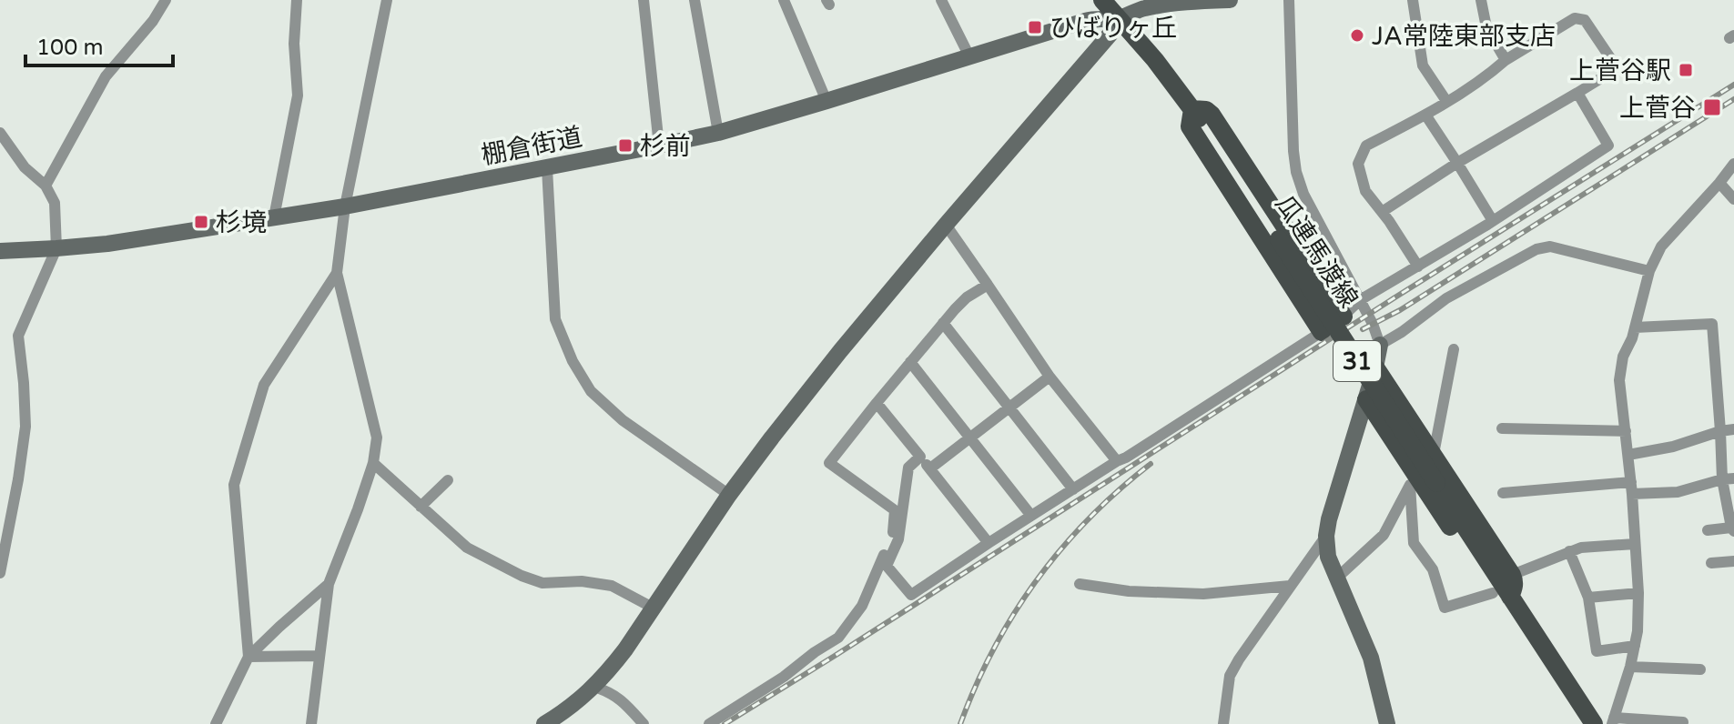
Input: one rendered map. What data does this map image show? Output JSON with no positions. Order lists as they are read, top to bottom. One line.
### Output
{"streets":{"main road":["瓜連馬渡線","31"],"street":["棚倉街道"]},"crossings":[["棚倉街道","瓜連馬渡線"]],"places":{"transit":["ひばりヶ丘","上菅谷駅","上菅谷","杉前","杉境"],"other":["JA常陸東部支店"]},"scale_bar":"100 m"}
